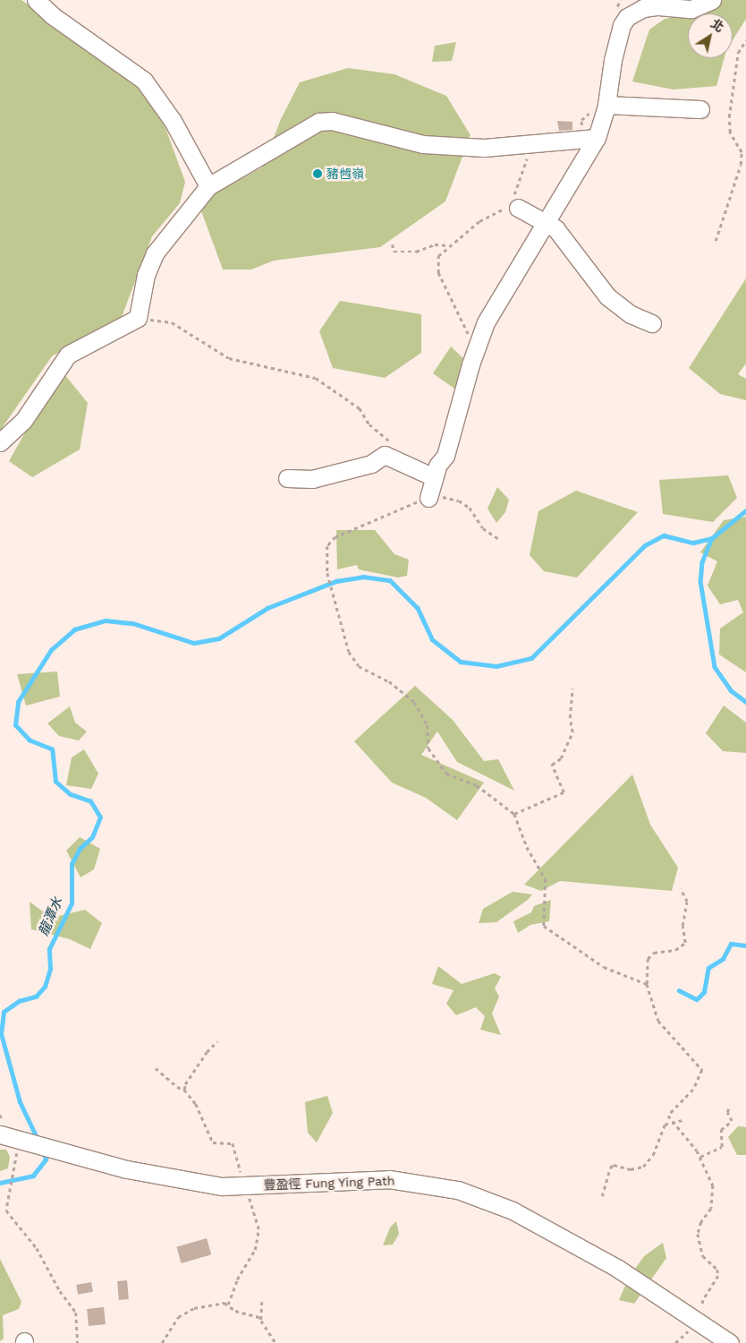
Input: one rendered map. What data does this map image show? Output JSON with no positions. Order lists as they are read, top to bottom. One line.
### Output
{"streets":{"street":["豐盈徑 Fung Ying Path"]},"water":["龍潭水"],"places":["豬乸嶺"],"north":"top right"}
